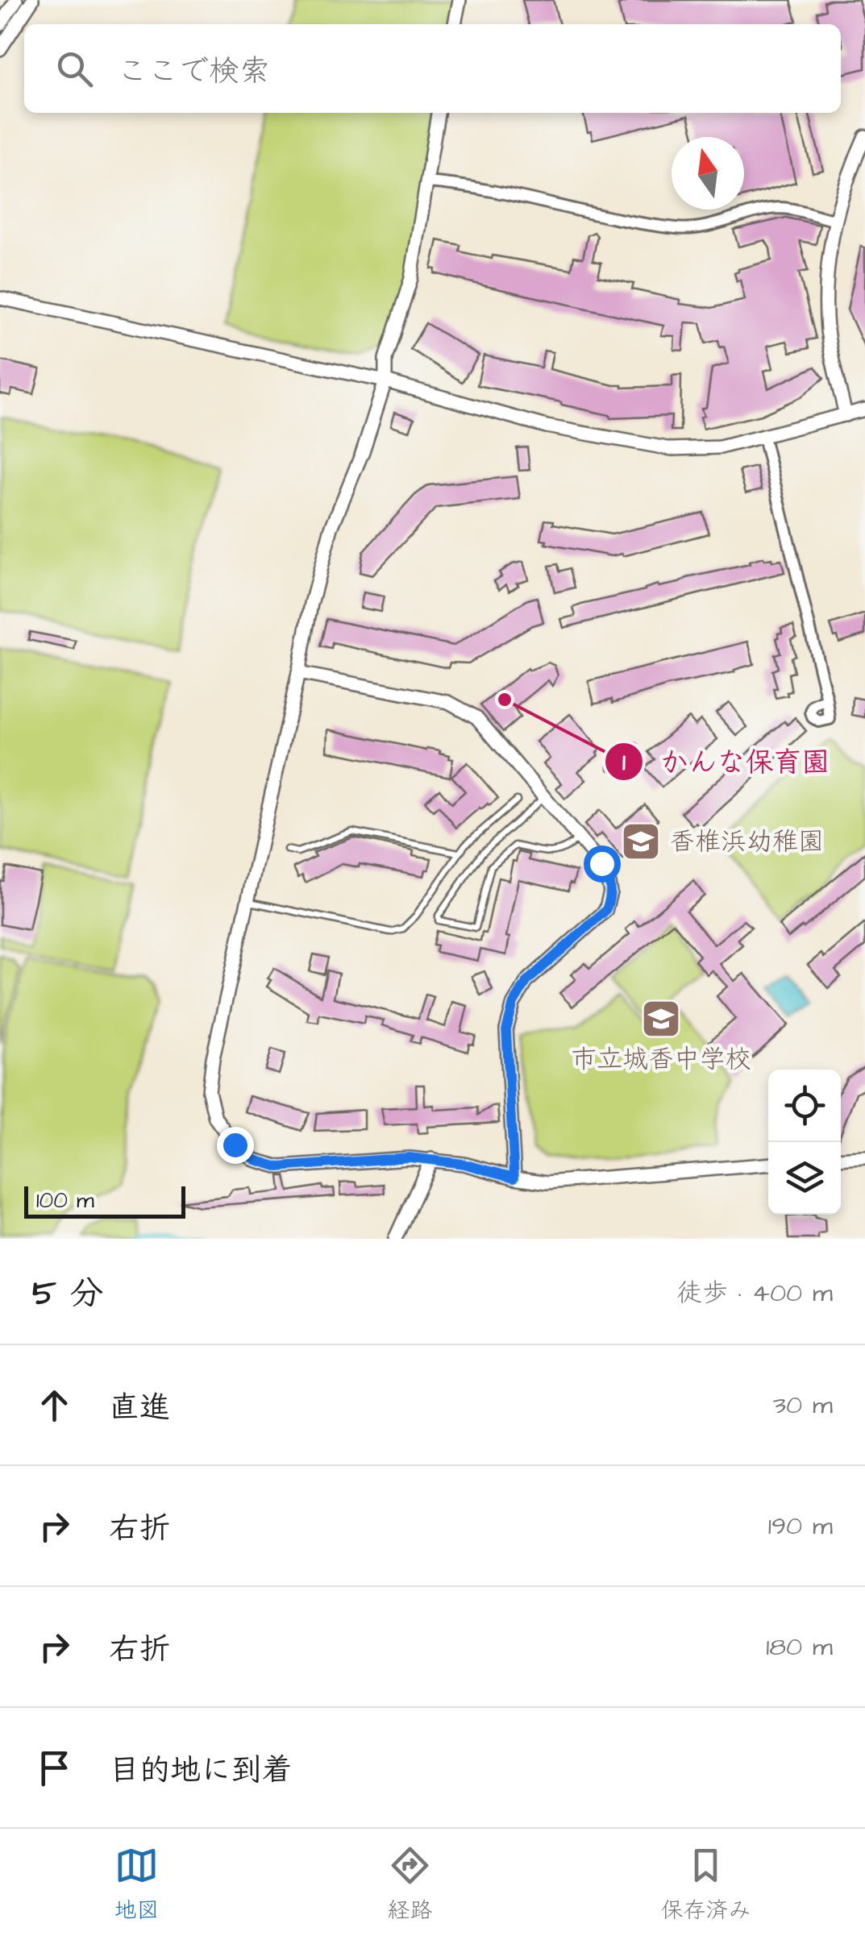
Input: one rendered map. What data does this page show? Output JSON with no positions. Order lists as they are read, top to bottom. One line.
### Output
{"places":{"other":["かんな保育園"],"school or university":["香椎浜幼稚園","市立城香中学校"]},"scale_bar":"100 m","north":"top","page":{"search":"ここで検索","scale":"100 m","heading":["5 分","徒歩 · 400 m"],"list":[["直進","30 m"],["右折","190 m"],["右折","180 m"],"目的地に到着"],"nav":["地図","経路","保存済み"]}}
